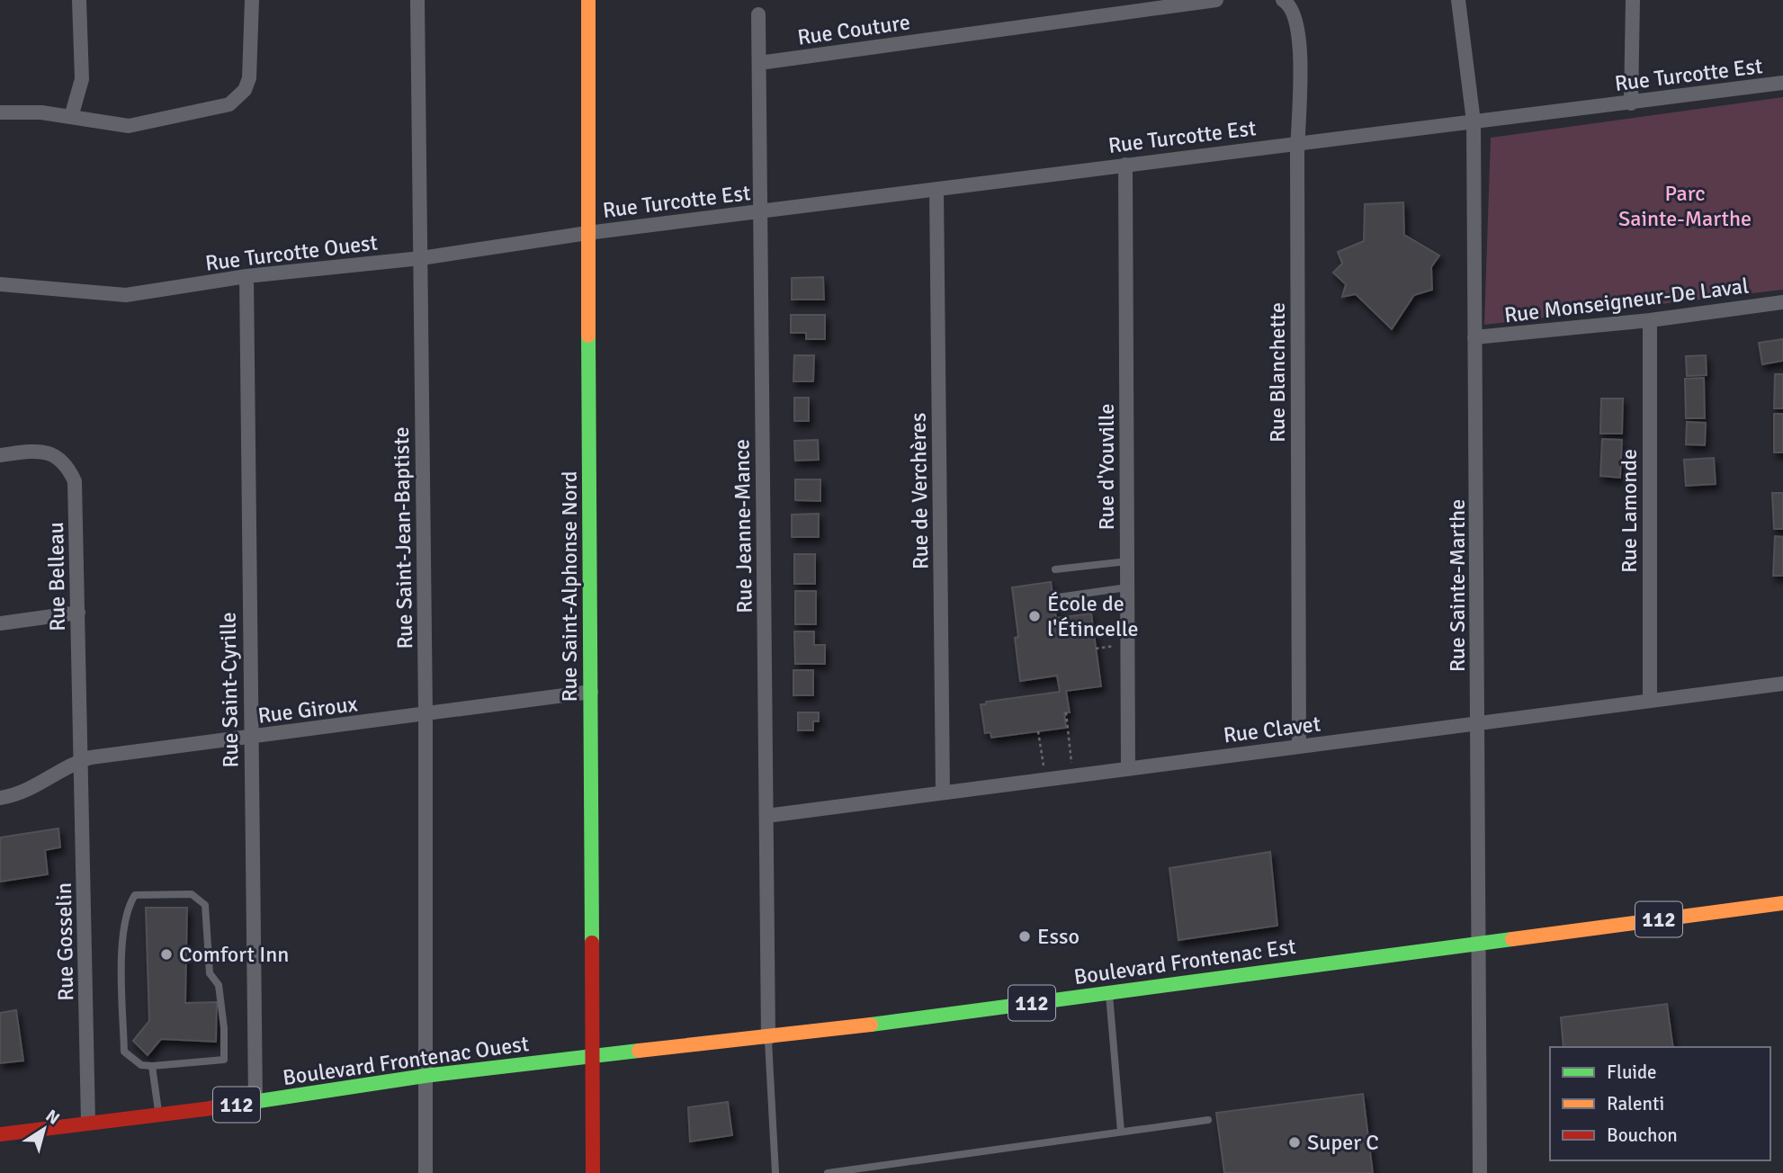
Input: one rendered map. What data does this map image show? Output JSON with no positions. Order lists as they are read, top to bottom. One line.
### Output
{"streets":{"main road":["Rue Saint-Alphonse Nord","112","Boulevard Frontenac Est","Boulevard Frontenac Ouest"],"street":["Rue Couture","Rue Turcotte Est","Rue Turcotte Ouest","Rue Monseigneur-De Laval","Rue Blanchette","Rue d'Youville","Rue de Verchères","Rue Lamonde","Rue Jeanne-Mance","Rue Saint-Jean-Baptiste","Rue Belleau","Rue Sainte-Marthe","Rue Saint-Cyrille","Rue Giroux","Rue Clavet","Rue Gosselin"]},"crossings":[["Rue Couture","Rue Jeanne-Mance"],["Rue Turcotte Est","Rue Turcotte Ouest"],["Rue Turcotte Est","Rue Blanchette"],["Rue Turcotte Est","Rue d'Youville"],["Rue Turcotte Est","Rue de Verchères"],["Rue Turcotte Est","Rue Jeanne-Mance"],["Rue Turcotte Est","Rue Sainte-Marthe"],["Rue Turcotte Est","Rue Saint-Alphonse Nord"],["Rue Turcotte Ouest","Rue Saint-Jean-Baptiste"],["Rue Turcotte Ouest","Rue Saint-Alphonse Nord"],["Rue Turcotte Ouest","Rue Saint-Cyrille"],["Rue Monseigneur-De Laval","Rue Lamonde"],["Rue Monseigneur-De Laval","Rue Sainte-Marthe"],["Rue Blanchette","Rue Clavet"],["Rue d'Youville","Rue Clavet"],["Rue de Verchères","Rue Clavet"],["Rue Lamonde","Rue Clavet"],["Rue Jeanne-Mance","Rue Clavet"],["Rue Jeanne-Mance","Boulevard Frontenac Est"],["Rue Saint-Jean-Baptiste","Rue Giroux"],["Rue Saint-Jean-Baptiste","Boulevard Frontenac Ouest"],["Rue Belleau","Rue Giroux"],["Rue Belleau","Rue Gosselin"],["Rue Sainte-Marthe","Rue Clavet"],["Rue Sainte-Marthe","Boulevard Frontenac Est"],["Rue Saint-Alphonse Nord","Rue Giroux"],["Rue Saint-Alphonse Nord","Boulevard Frontenac Est"],["Rue Saint-Alphonse Nord","Boulevard Frontenac Ouest"],["Rue Saint-Cyrille","Rue Giroux"],["Rue Saint-Cyrille","Boulevard Frontenac Ouest"],["Rue Giroux","Rue Gosselin"],["Rue Gosselin","Boulevard Frontenac Ouest"],["Boulevard Frontenac Est","Boulevard Frontenac Ouest"]],"parks":["Parc Sainte-Marthe"],"places":["École de l'Étincelle","Esso","Comfort Inn","Super C"],"legend":["Fluide","Ralenti","Bouchon"],"north":"top right"}
